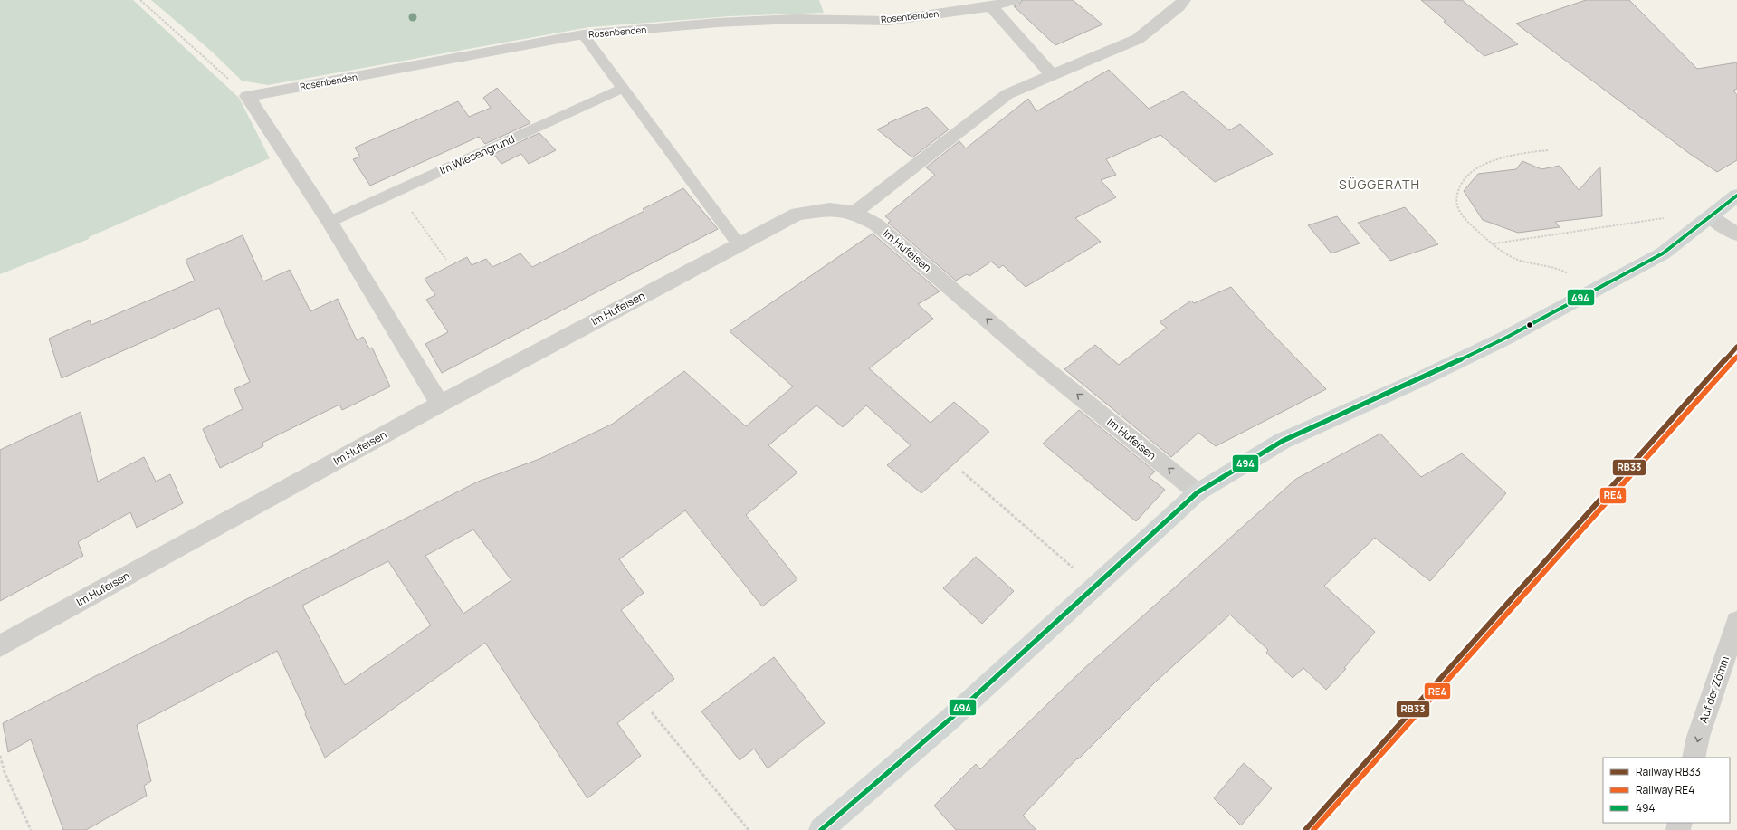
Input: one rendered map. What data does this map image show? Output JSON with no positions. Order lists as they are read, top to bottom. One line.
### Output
{"streets":{"street":["Rosenbenden","Im Hufeisen","Auf der Zömm"],"lane":["Im Wiesengrund"]},"one_way":["Auf der Zömm"],"districts":["SÜGGERATH"],"lines":["transit line 494","rail line RB33","rail line RE4"],"legend":["Railway RB33","Railway RE4","494"]}
